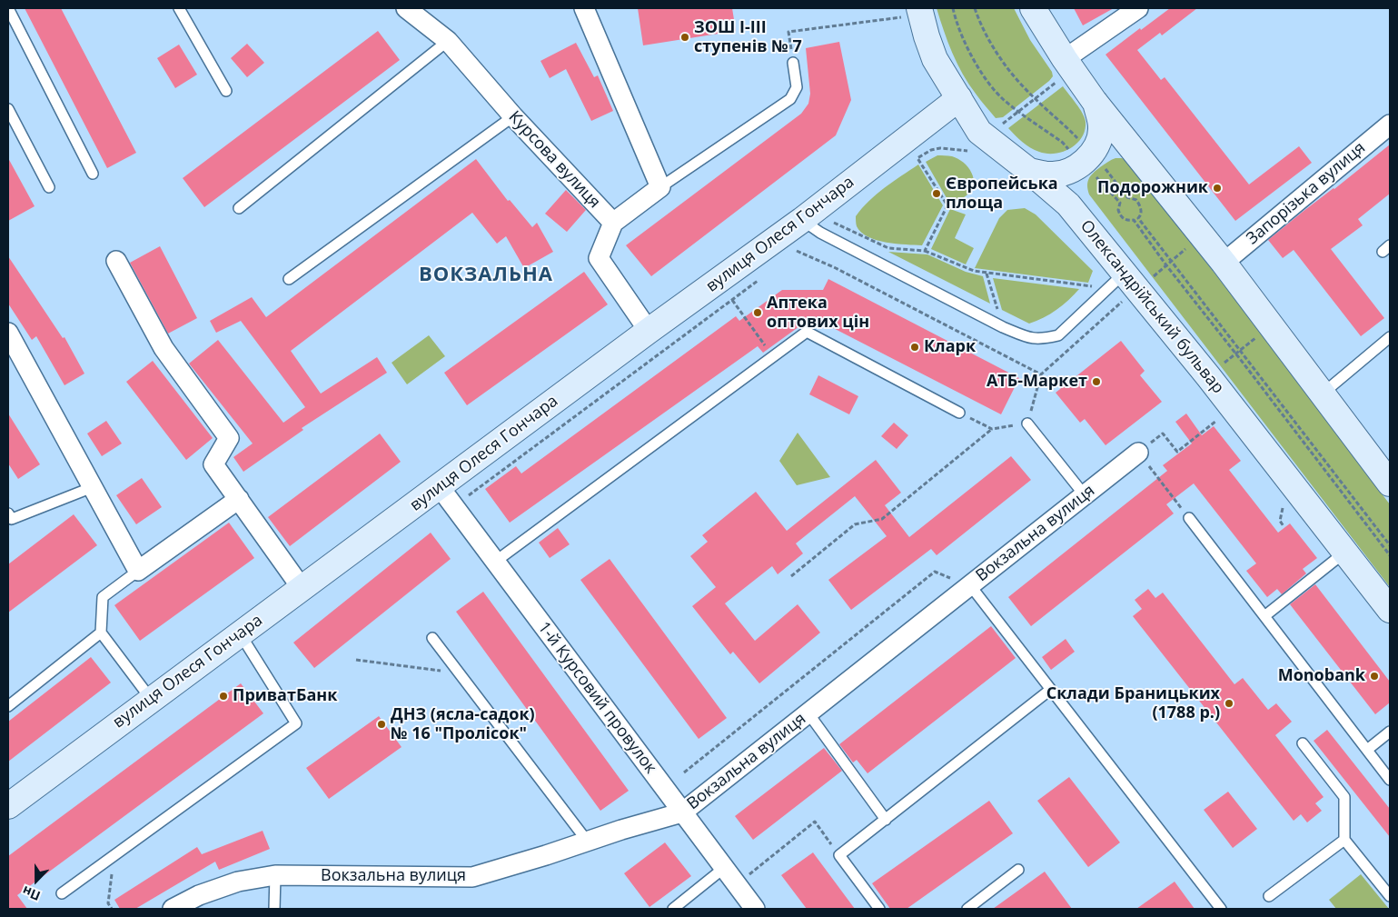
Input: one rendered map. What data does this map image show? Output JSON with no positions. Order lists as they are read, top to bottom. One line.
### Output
{"streets":{"main road":["вулиця Олеся Гончара","Олександрійський бульвар"],"street":["Курсова вулиця","Запорізька вулиця","Вокзальна вулиця","1-й Курсовий провулок"]},"crossings":[["Курсова вулиця","вулиця Олеся Гончара"],["вулиця Олеся Гончара","Олександрійський бульвар"],["вулиця Олеся Гончара","1-й Курсовий провулок"],["Вокзальна вулиця","1-й Курсовий провулок"]],"districts":["ВОКЗАЛЬНА"],"places":["ЗОШ І-ІІІ ступенів № 7","Подорожник","Європейська площа","Аптека оптових цін","Кларк","АТБ-Маркет","Monobank","ПриватБанк","Склади Браницьких (1788 р.)","ДНЗ (ясла-садок) № 16 \"Пролісок\""],"north":"bottom"}
